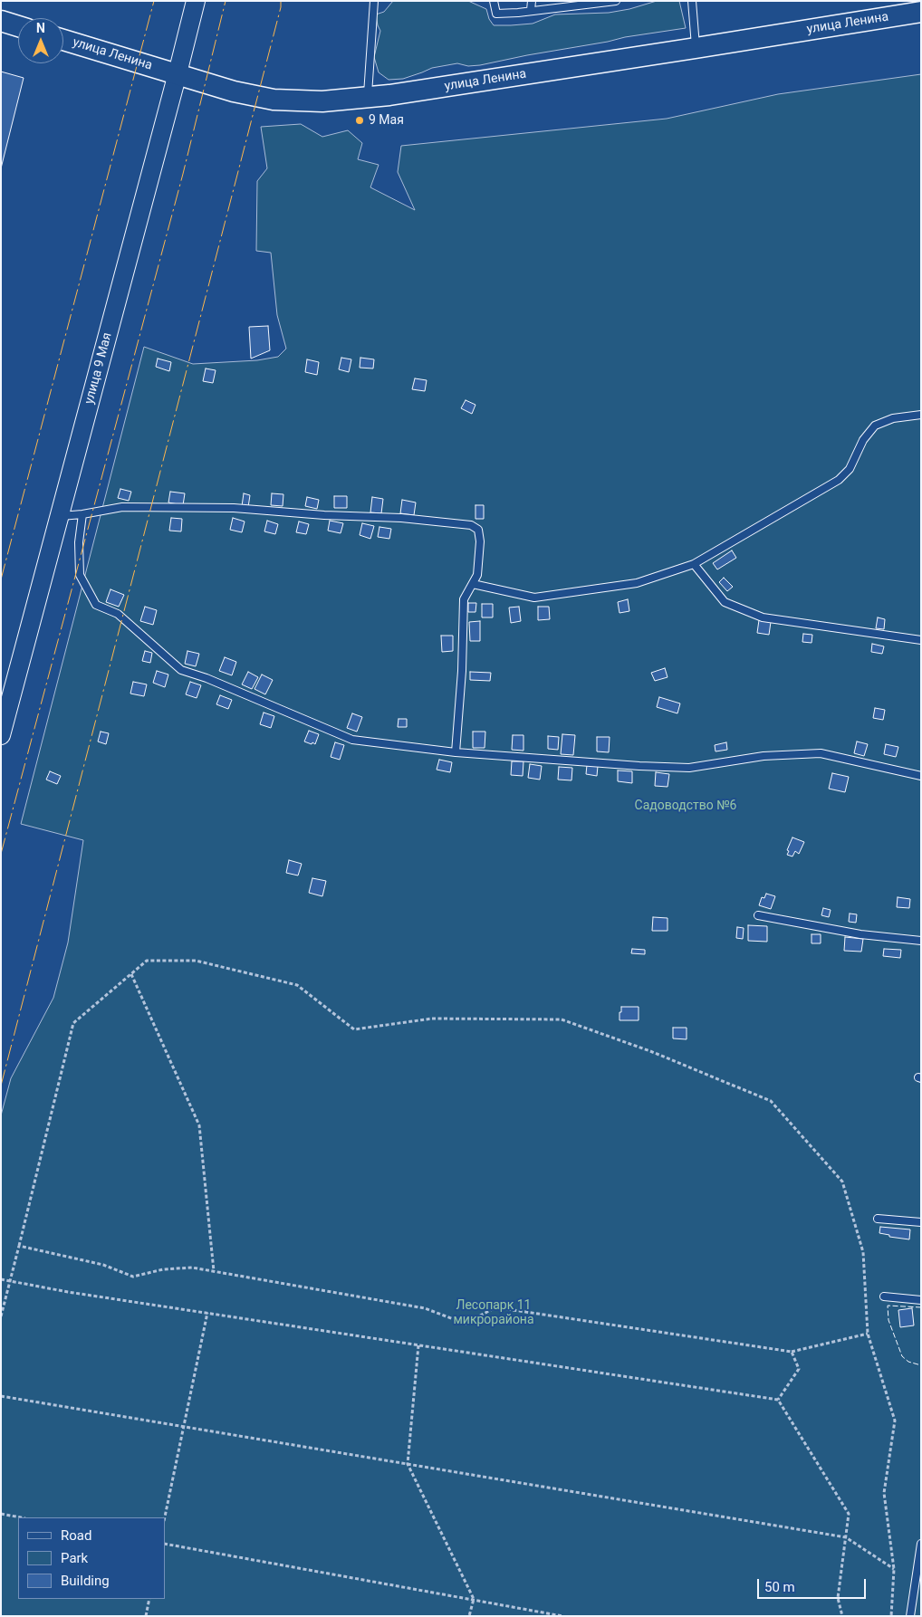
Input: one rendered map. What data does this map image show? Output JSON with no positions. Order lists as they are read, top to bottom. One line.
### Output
{"streets":{"main road":["улица Ленина","улица 9 Мая"]},"crossings":[["улица Ленина","улица 9 Мая"]],"parks":["Садоводство №6","Лесопарк 11 микрорайона"],"places":["9 Мая"],"legend":["Road","Park","Building"],"scale_bar":"50 m","north":"top"}
